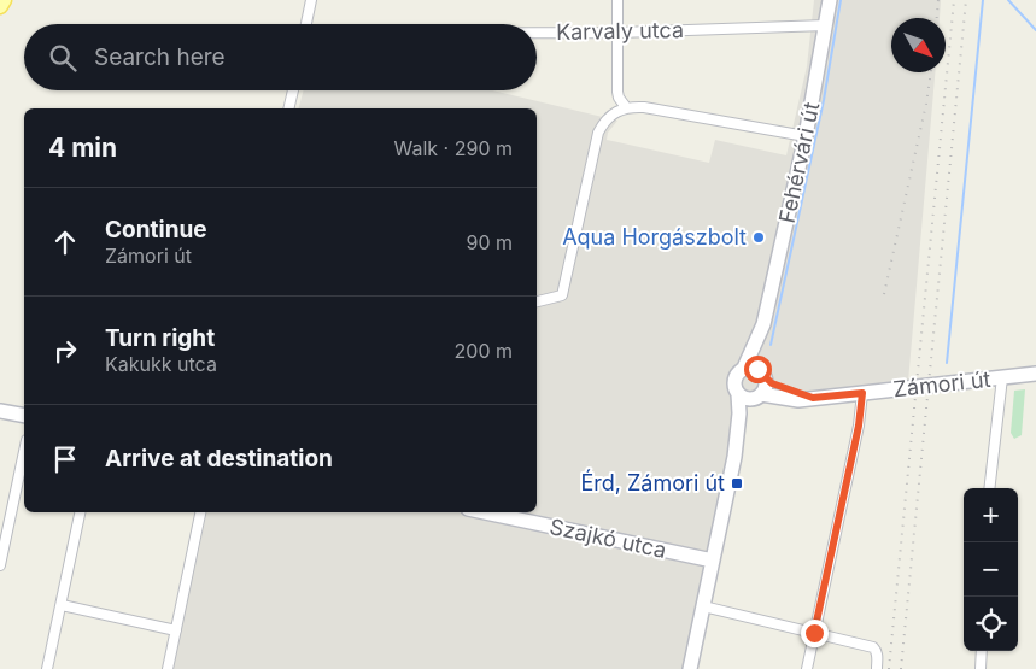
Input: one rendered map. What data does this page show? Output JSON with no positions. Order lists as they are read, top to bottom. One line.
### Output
{"streets":{"main road":["Fehérvári út","Zámori út","Szajkó utca"],"street":["Karvaly utca"]},"crossings":[["Karvaly utca","Fehérvári út"],["Fehérvári út","Zámori út"]],"places":{"other":["Aqua Horgászbolt"],"transit":["Érd, Zámori út"]},"north":"bottom right","page":{"search":"Search here","heading":["4 min","Walk · 290 m"],"list":[["Continue","Zámori út","90 m"],["Turn right","Kakukk utca","200 m"],"Arrive at destination"],"map_buttons":["+","−"]}}
